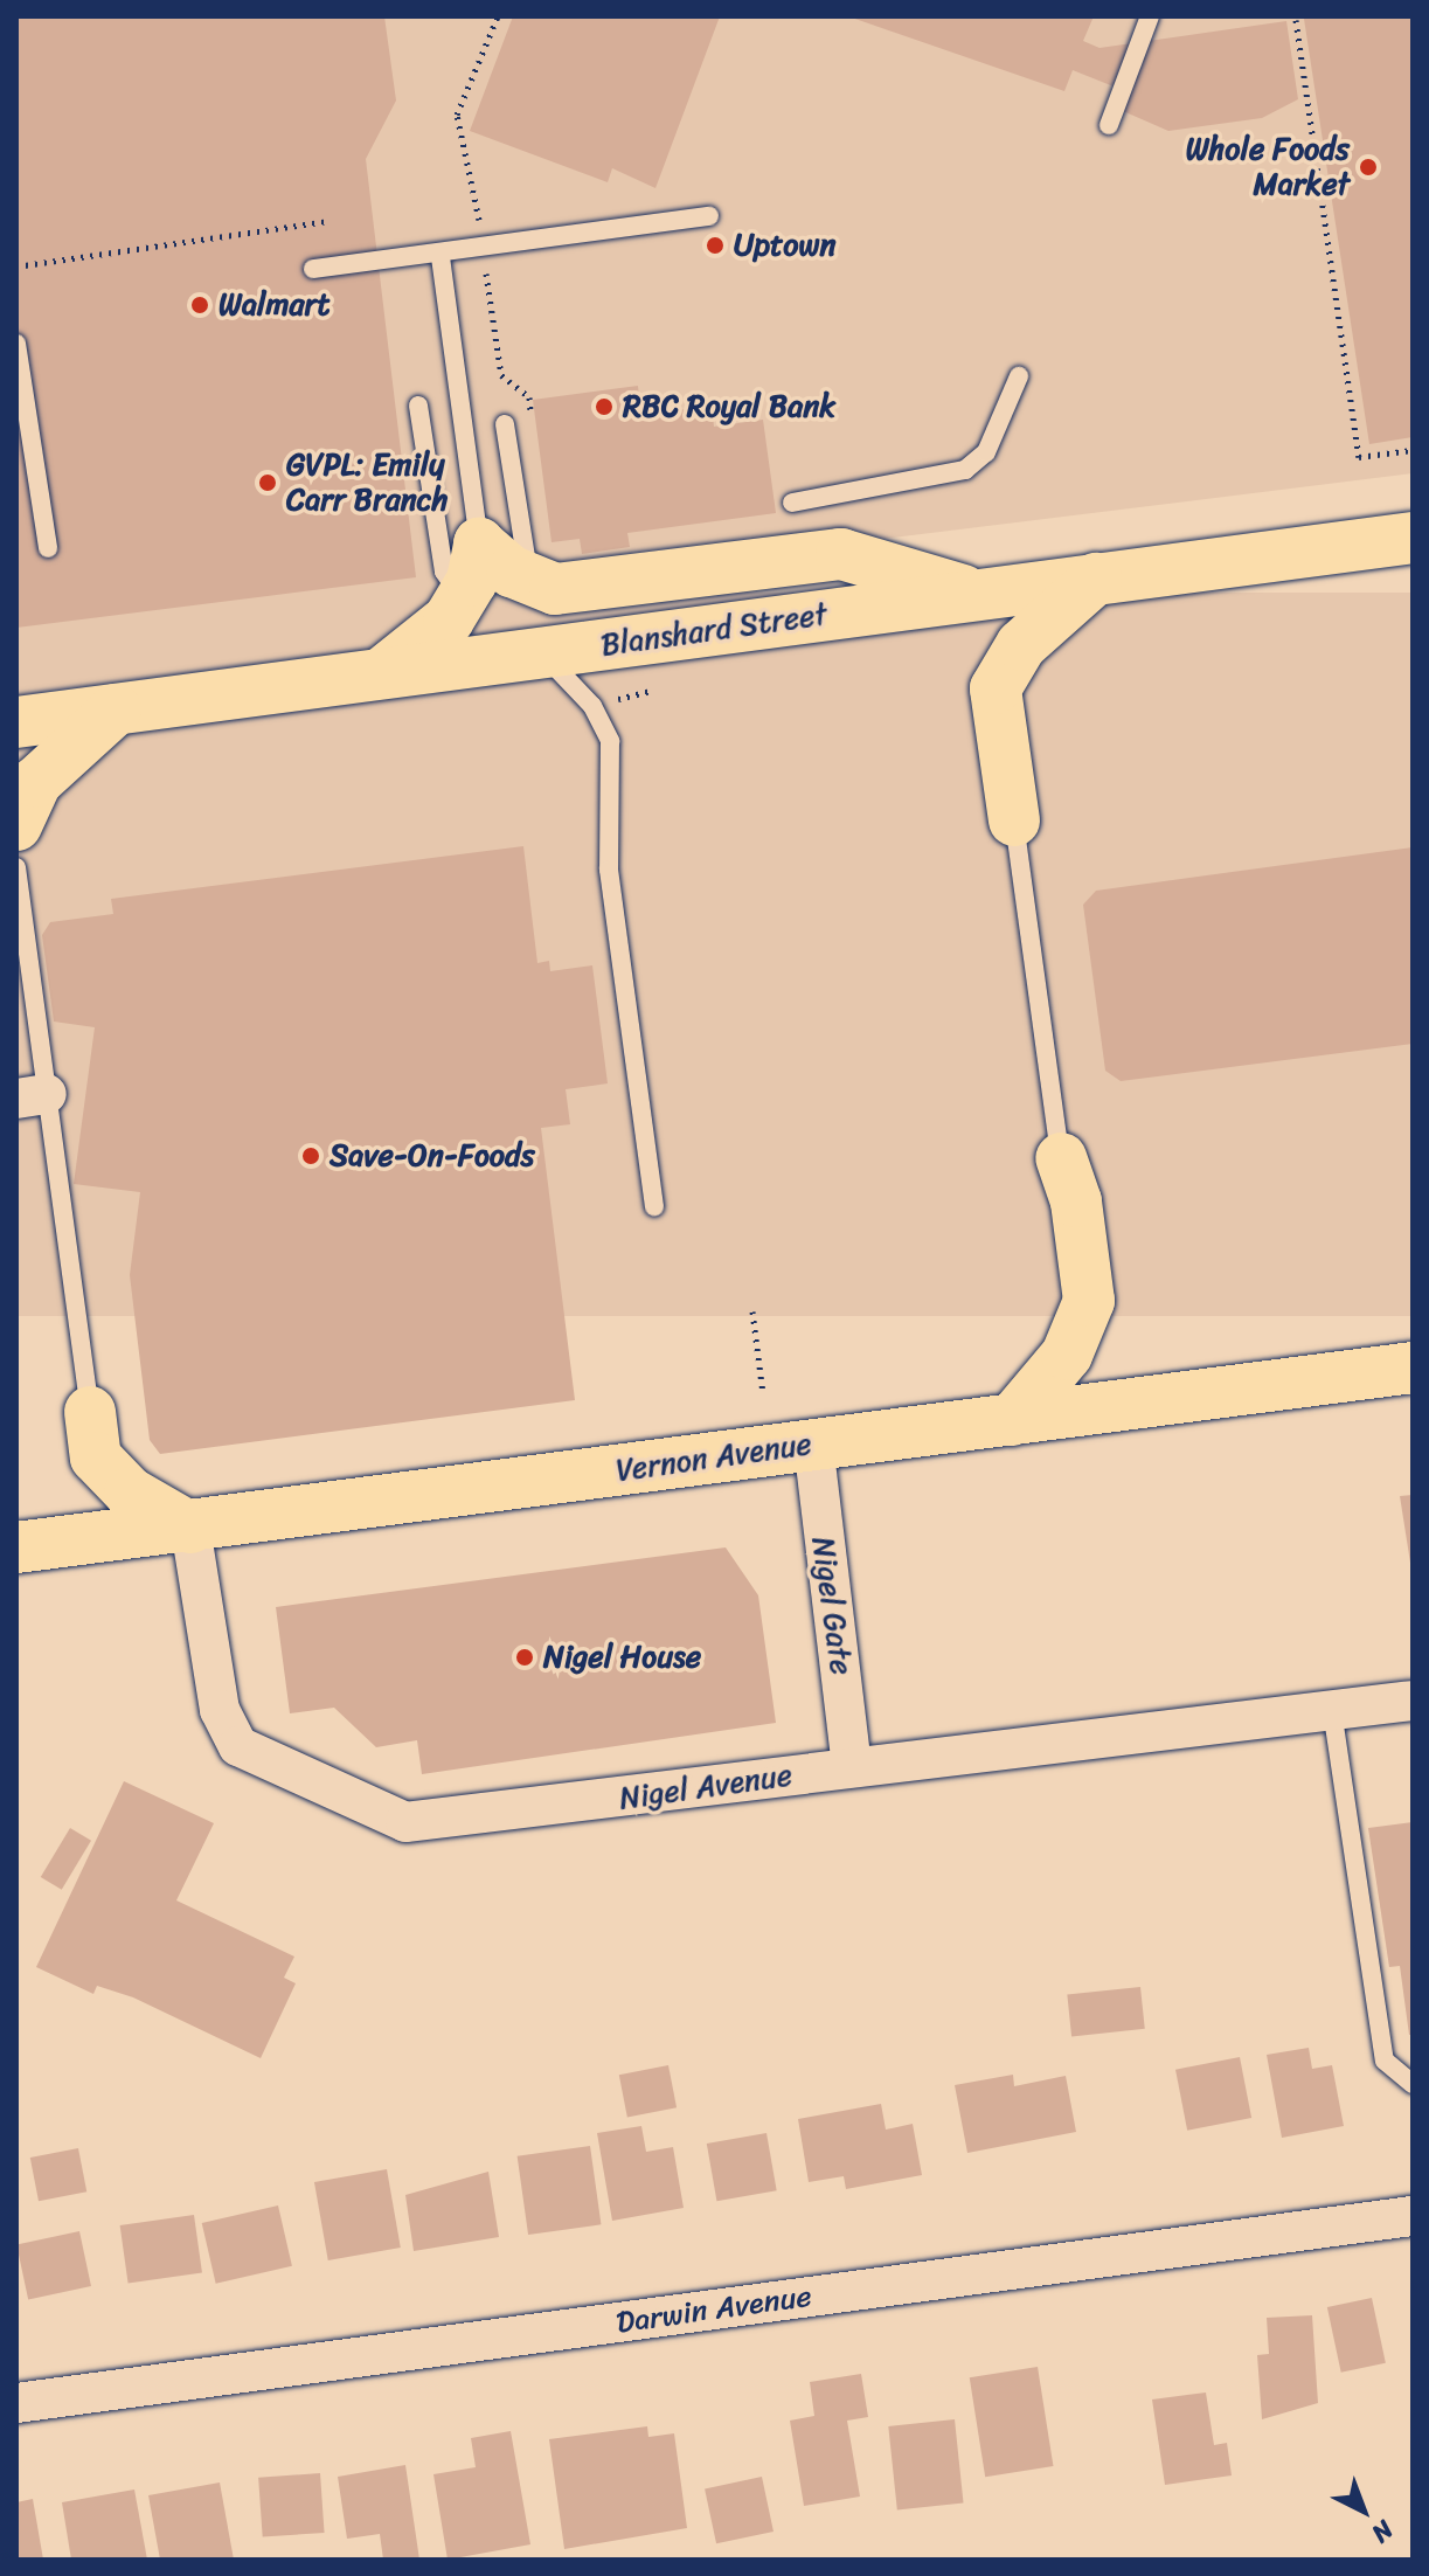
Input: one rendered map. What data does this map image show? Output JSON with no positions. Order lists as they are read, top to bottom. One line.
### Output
{"streets":{"highway":["Blanshard Street","Vernon Avenue"],"street":["Nigel Gate","Nigel Avenue","Darwin Avenue"]},"crossings":[["Vernon Avenue","Nigel Gate"],["Vernon Avenue","Nigel Avenue"],["Nigel Gate","Nigel Avenue"]],"places":["Whole Foods Market","Uptown","Walmart","RBC Royal Bank","GVPL: Emily Carr Branch","Save-On-Foods","Nigel House"],"north":"bottom right"}
